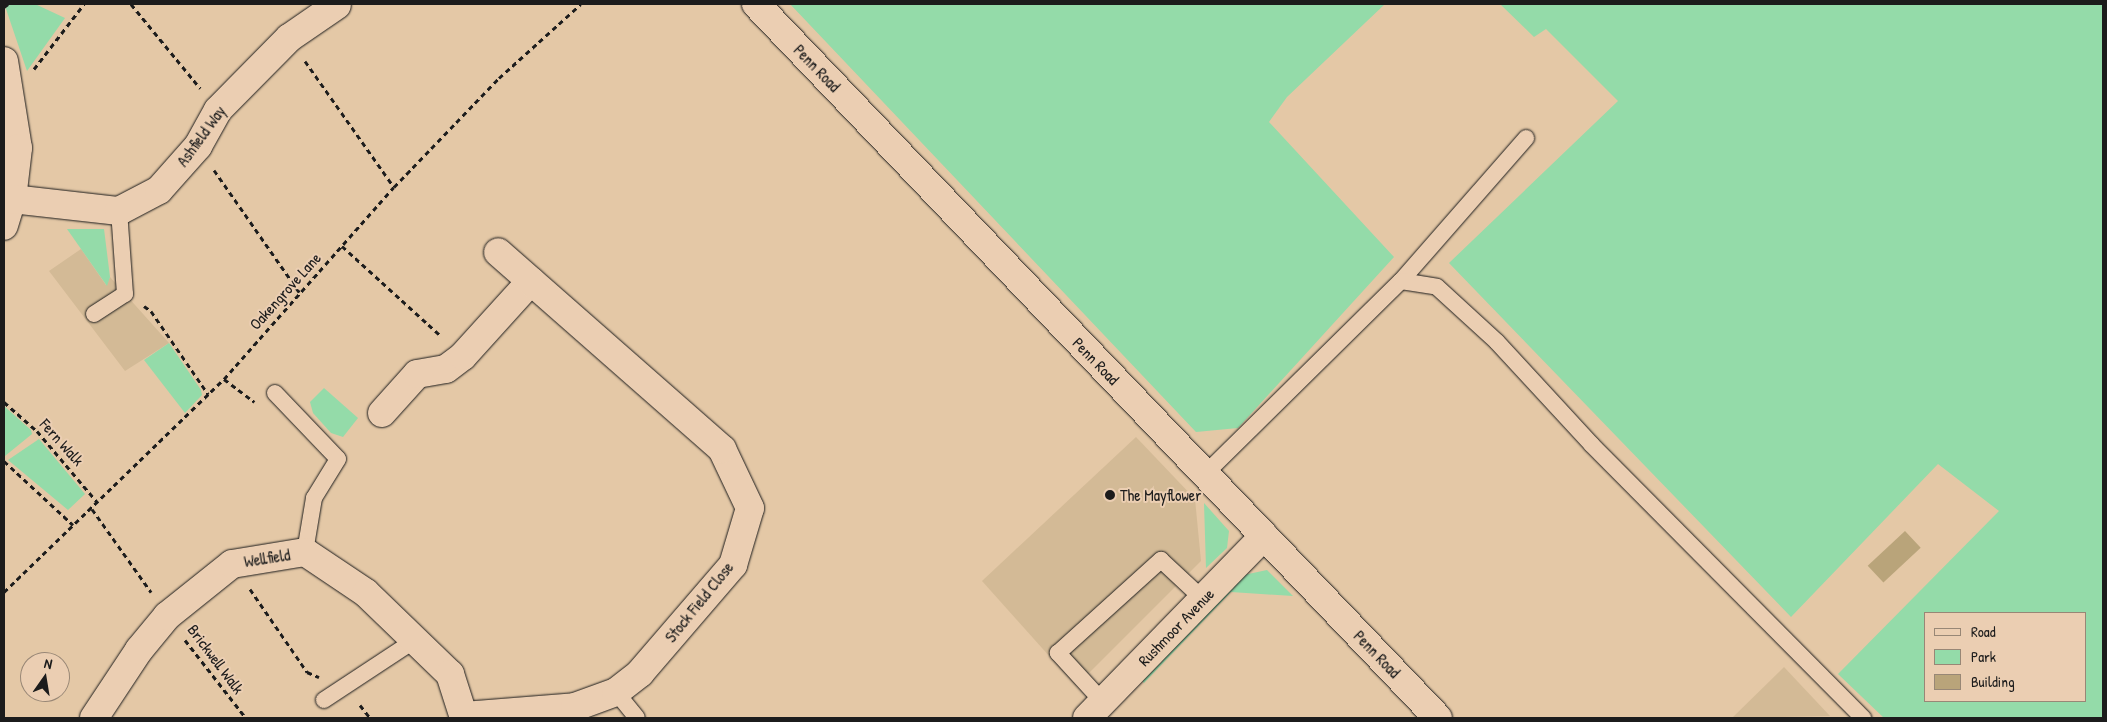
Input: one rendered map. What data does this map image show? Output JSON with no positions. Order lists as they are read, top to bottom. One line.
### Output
{"streets":{"street":["Penn Road","Ashfield Way","Wellfield","Stock Field Close","Rushmoor Avenue"],"path":["Oakengrove Lane","Fern Walk","Brickwell Walk"]},"crossings":[["Penn Road","Rushmoor Avenue"],["Oakengrove Lane","Fern Walk"],["Oakengrove Lane","Brickwell Walk"],["Wellfield","Stock Field Close"],["Wellfield","Brickwell Walk"]],"places":["The Mayflower"],"legend":["Road","Park","Building"],"north":"top"}
